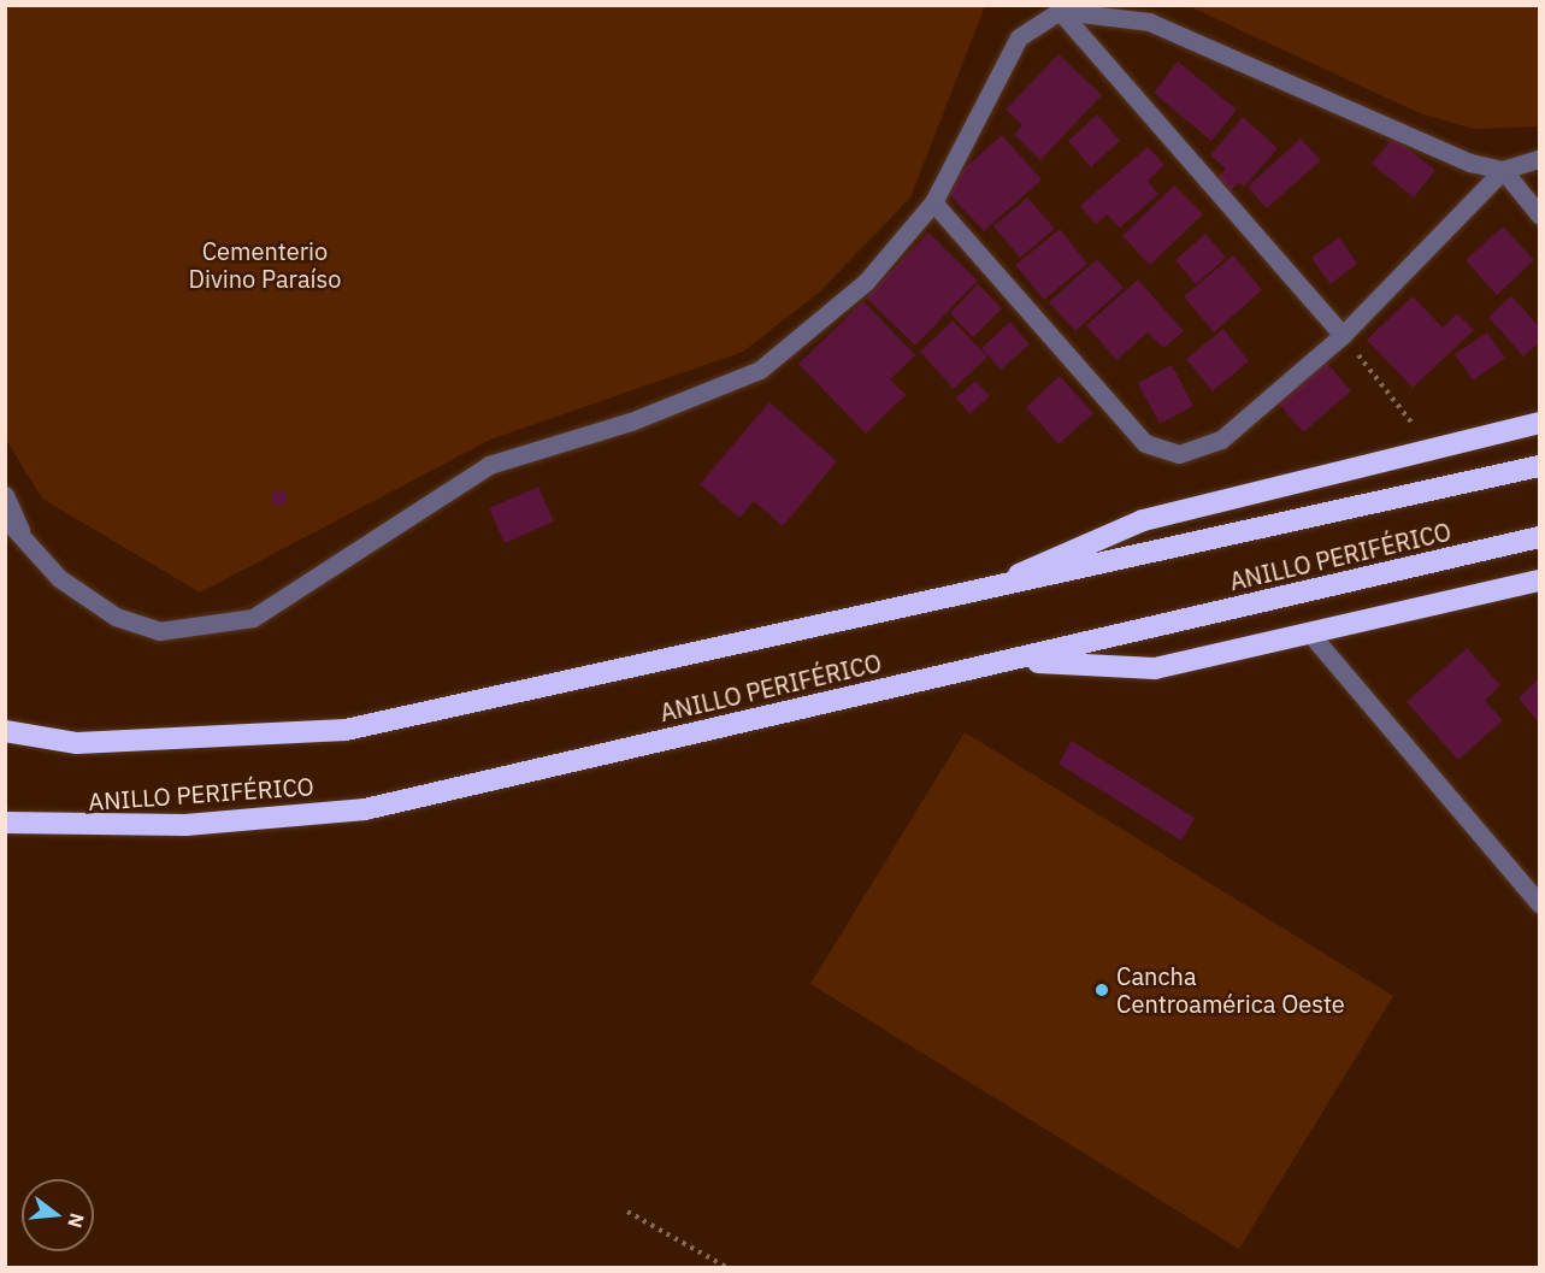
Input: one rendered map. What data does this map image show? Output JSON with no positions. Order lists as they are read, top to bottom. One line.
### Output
{"streets":{"highway":["ANILLO PERIFÉRICO"]},"parks":["Cementerio Divino Paraíso"],"places":["Cancha Centroamérica Oeste"],"north":"right"}
